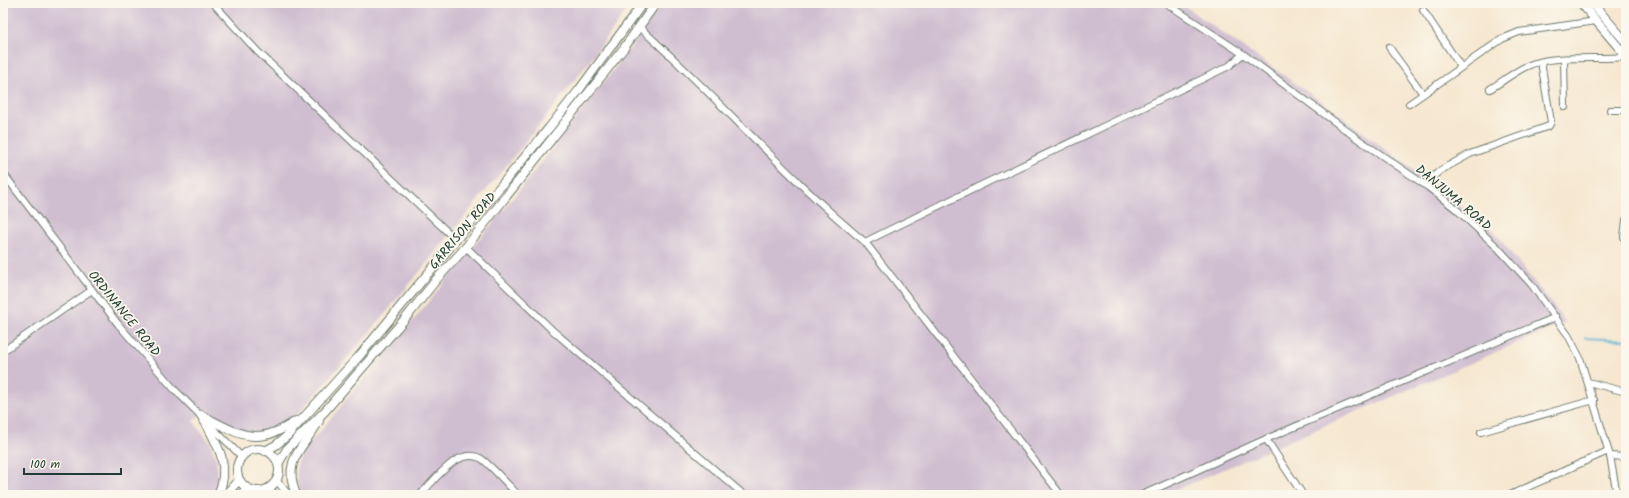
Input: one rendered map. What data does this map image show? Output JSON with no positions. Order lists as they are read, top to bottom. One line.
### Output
{"streets":{"main road":["GARRISON ROAD"],"street":["DANJUMA ROAD","ORDINANCE ROAD"]},"crossings":[["GARRISON ROAD","ORDINANCE ROAD"]],"scale_bar":"100 m"}
